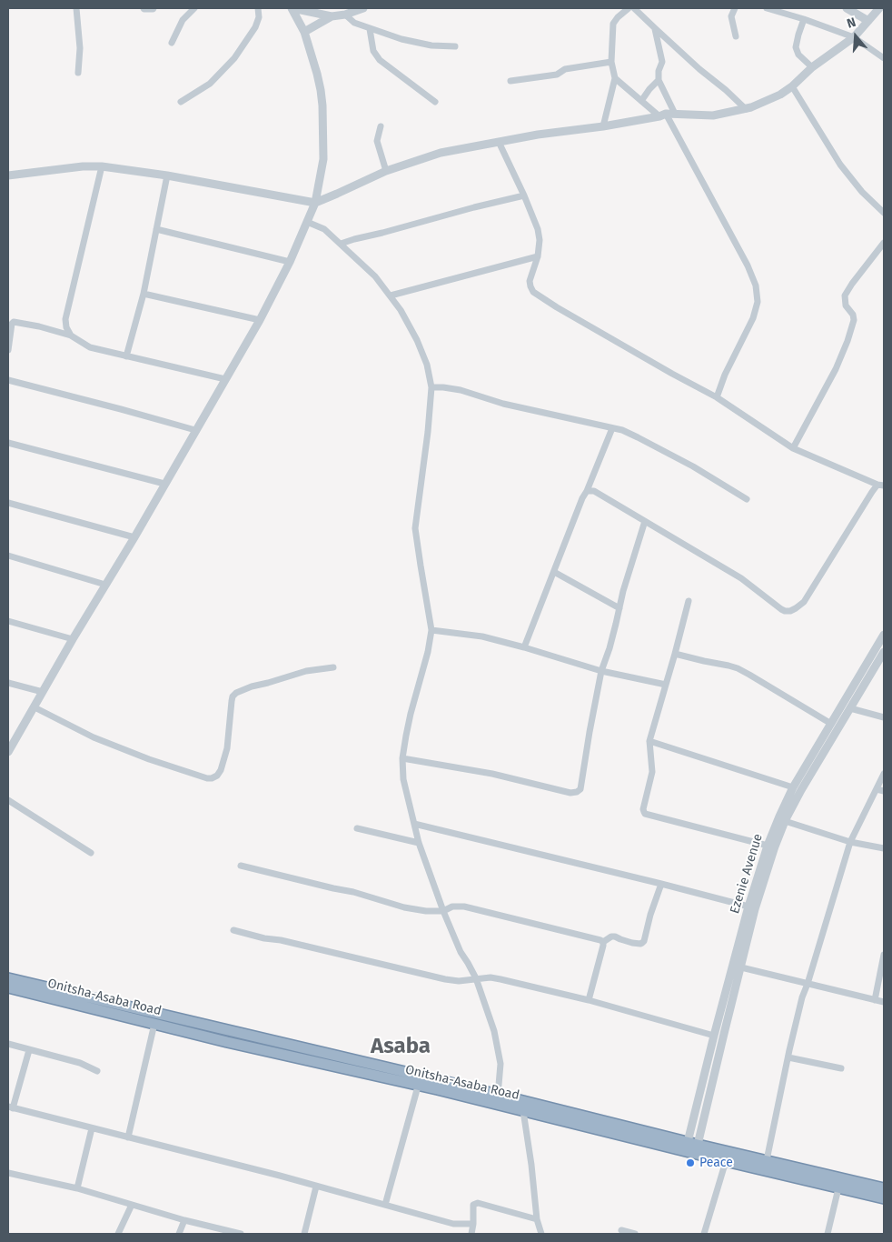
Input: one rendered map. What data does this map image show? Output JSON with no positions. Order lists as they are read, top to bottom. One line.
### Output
{"streets":{"highway":["Onitsha-Asaba Road"],"street":["Ezenie Avenue"]},"districts":["Asaba"],"places":["Peace"],"north":"top"}
